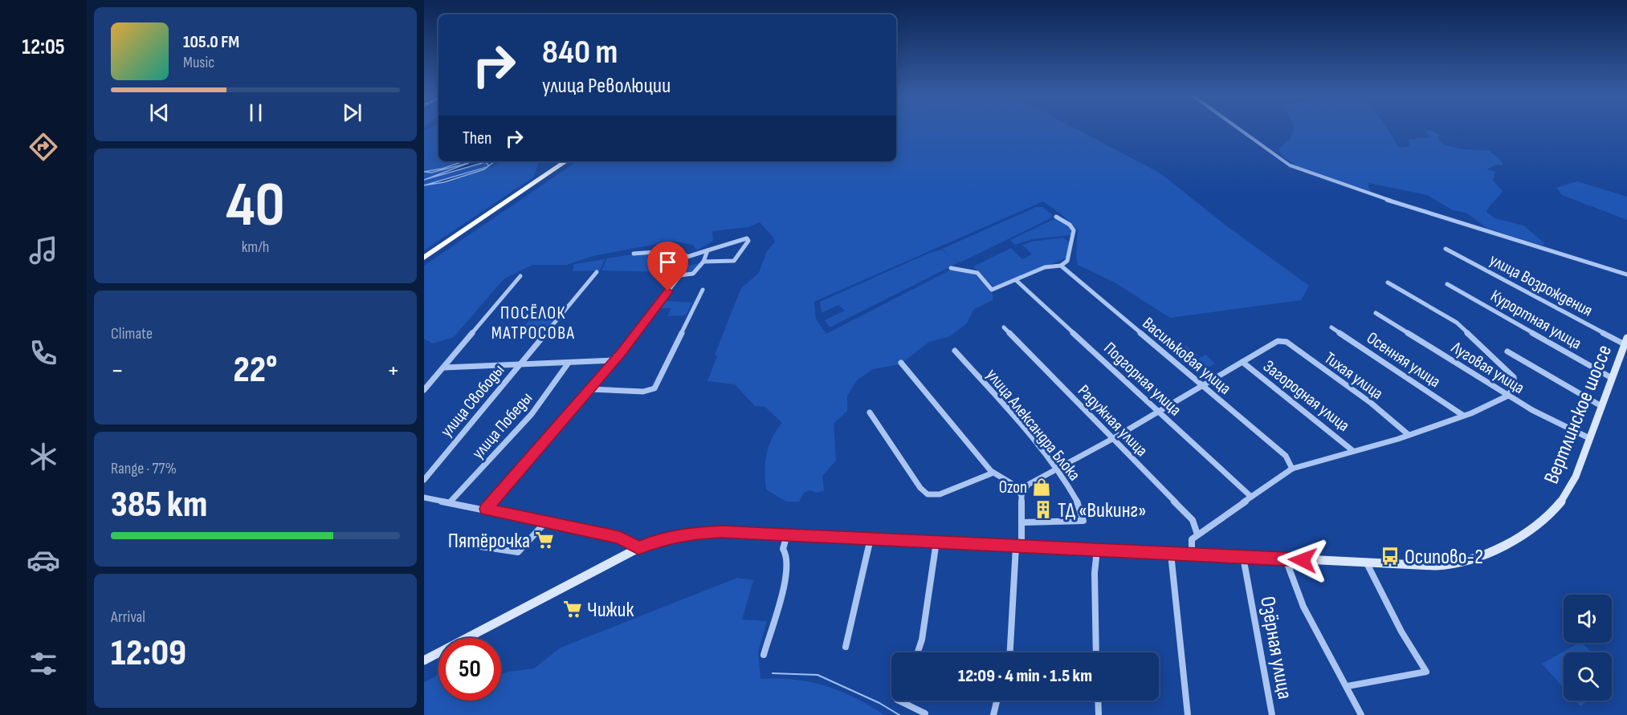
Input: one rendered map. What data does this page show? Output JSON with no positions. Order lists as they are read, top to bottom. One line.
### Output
{"streets":{"main road":["Вертлинское шоссе"],"street":["улица Возрождения","Курортная улица","Васильковая улица","Осенняя улица","Луговая улица","Тихая улица","Подгорная улица","Загородная улица","улица Свободы","Радужная улица","улица Александра Блока","улица Победы","Озёрная улица"]},"crossings":[["улица Возрождения","Вертлинское шоссе"],["Курортная улица","Вертлинское шоссе"],["Луговая улица","Вертлинское шоссе"],["Тихая улица","Загородная улица"],["Вертлинское шоссе","Озёрная улица"]],"districts":["ПОСЁЛОК МАТРОСОВА"],"places":{"shop":["Ozon"],"building":["ТД «Викинг»"],"supermarket":["Пятёрочка","Чижик"],"bus stop":["Осипово-2"]},"page":{"tabs":"12:05","turn":["840 m","улица Революции"],"song":["105.0 FM","Music"],"then":"Then","tile":[["40","km/h"],"Climate",["Range · 77%","385 km"],["Arrival","12:09"]],"heat":["−","22°","+"],"limit":"50","trip":"12:09 · 4 min · 1.5 km"}}
